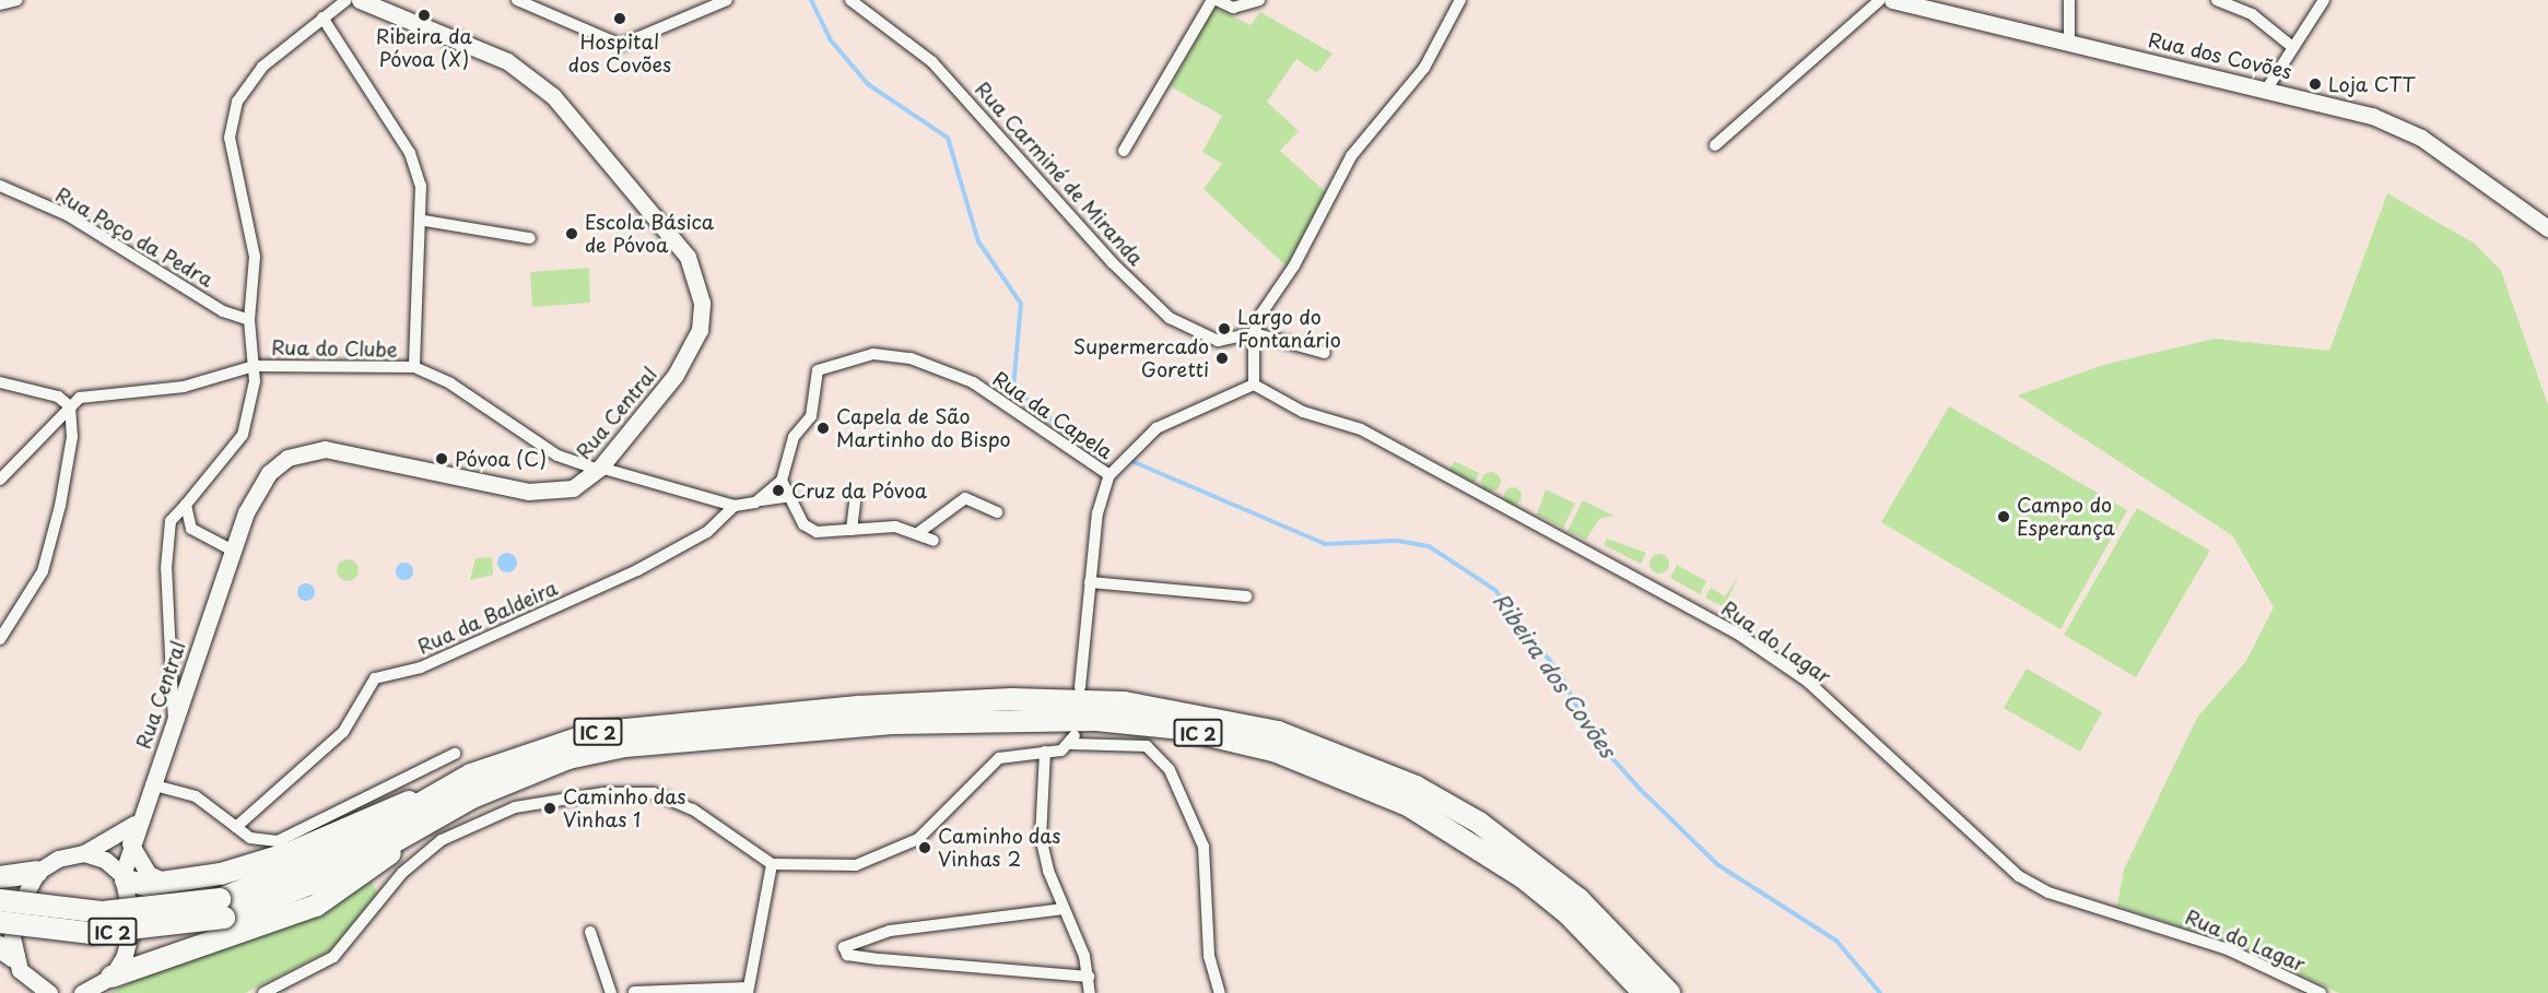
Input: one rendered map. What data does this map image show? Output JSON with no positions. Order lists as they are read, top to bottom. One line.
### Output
{"streets":{"highway":["IC 2"],"street":["Rua dos Covões","Rua Carminé de Miranda","Rua Poço da Pedra","Rua do Clube","Rua Central","Rua da Capela","Rua da Baldeira","Rua do Lagar"]},"water":["Ribeira dos Covões"],"places":["Ribeira da Póvoa (X)","Hospital dos Covões","Loja CTT","Escola Básica de Póvoa","Largo do Fontanário","Supermercado Goretti","Capela de São Martinho do Bispo","Póvoa (C)","Cruz da Póvoa","Campo do Esperança","Caminho das Vinhas 1","Caminho das Vinhas 2"]}
